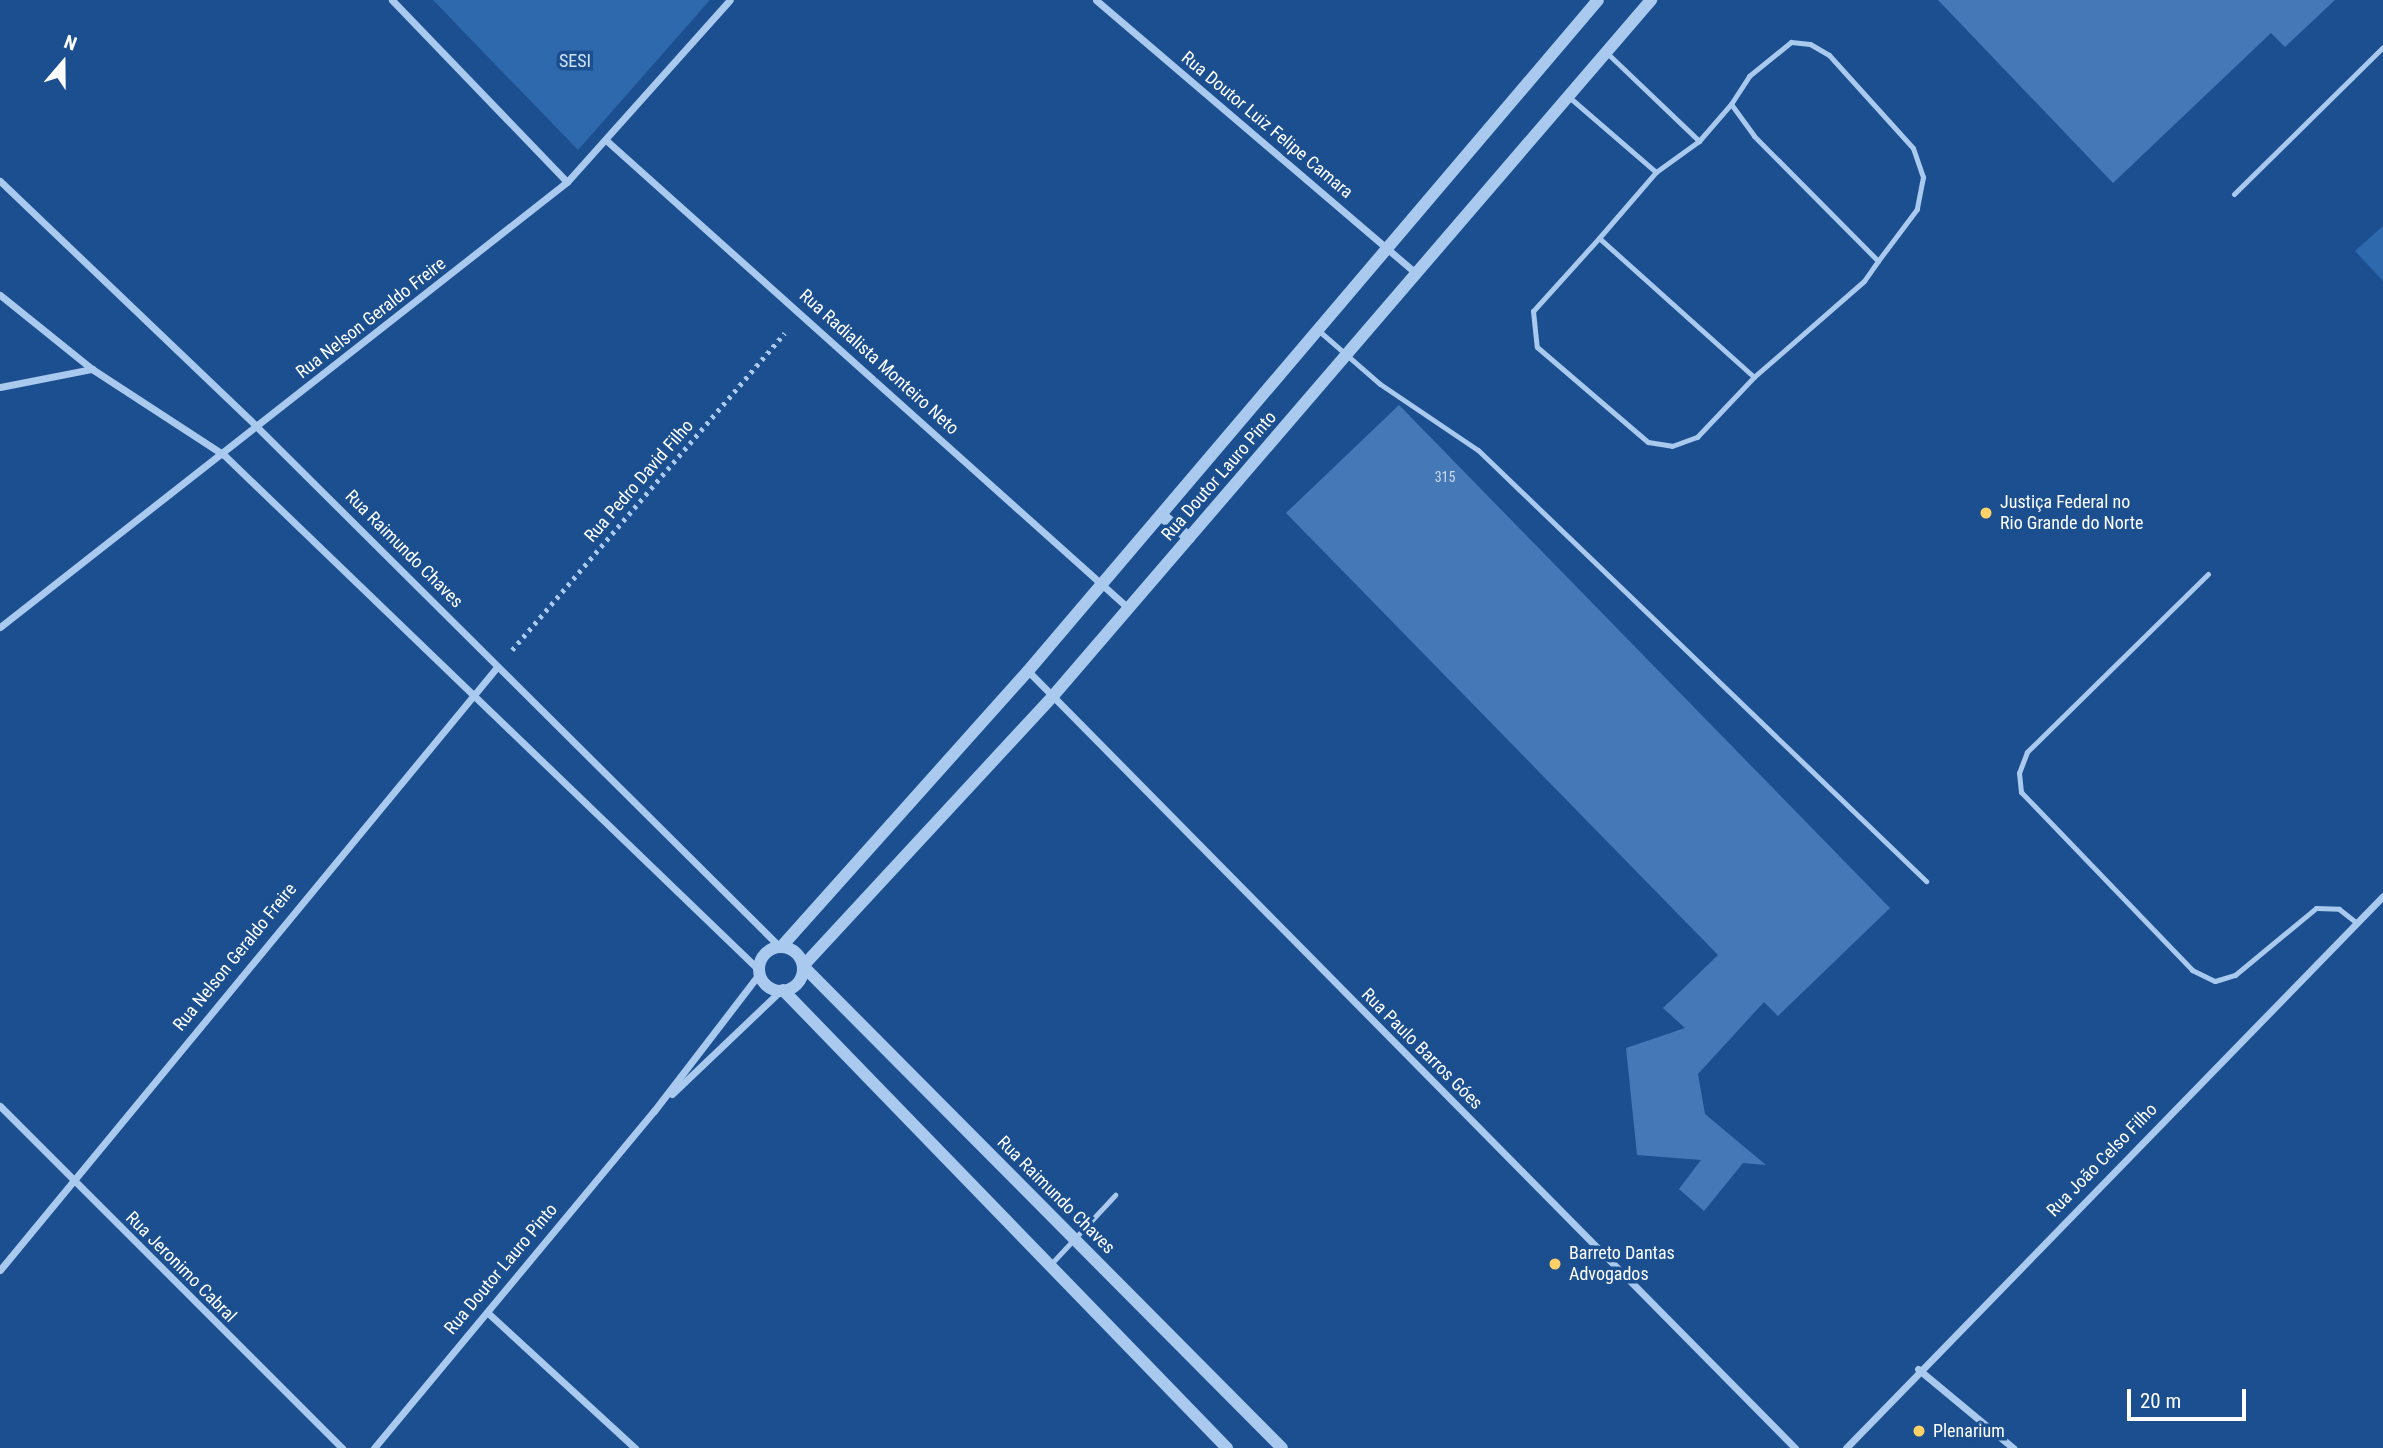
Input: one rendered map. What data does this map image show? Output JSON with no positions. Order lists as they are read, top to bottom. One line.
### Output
{"streets":{"street":["Rua Doutor Luiz Felipe Camara","Rua Nelson Geraldo Freire","Rua Radialista Monteiro Neto","Rua Doutor Lauro Pinto","Rua Raimundo Chaves","Rua Paulo Barros Góes","Rua João Celso Filho","Rua Jeronimo Cabral"],"path":["Rua Pedro David Filho"]},"crossings":[["Rua Doutor Luiz Felipe Camara","Rua Doutor Lauro Pinto"],["Rua Nelson Geraldo Freire","Rua Radialista Monteiro Neto"],["Rua Nelson Geraldo Freire","Rua Pedro David Filho"],["Rua Nelson Geraldo Freire","Rua Raimundo Chaves"],["Rua Nelson Geraldo Freire","Rua Jeronimo Cabral"],["Rua Radialista Monteiro Neto","Rua Doutor Lauro Pinto"],["Rua Radialista Monteiro Neto","Rua Pedro David Filho"],["Rua Doutor Lauro Pinto","Rua Raimundo Chaves"],["Rua Doutor Lauro Pinto","Rua Paulo Barros Góes"],["Rua Pedro David Filho","Rua Raimundo Chaves"]],"parks":["SESI"],"places":["Justiça Federal no Rio Grande do Norte","Barreto Dantas Advogados","Plenarium"],"house_numbers":["315"],"scale_bar":"20 m","north":"top"}
